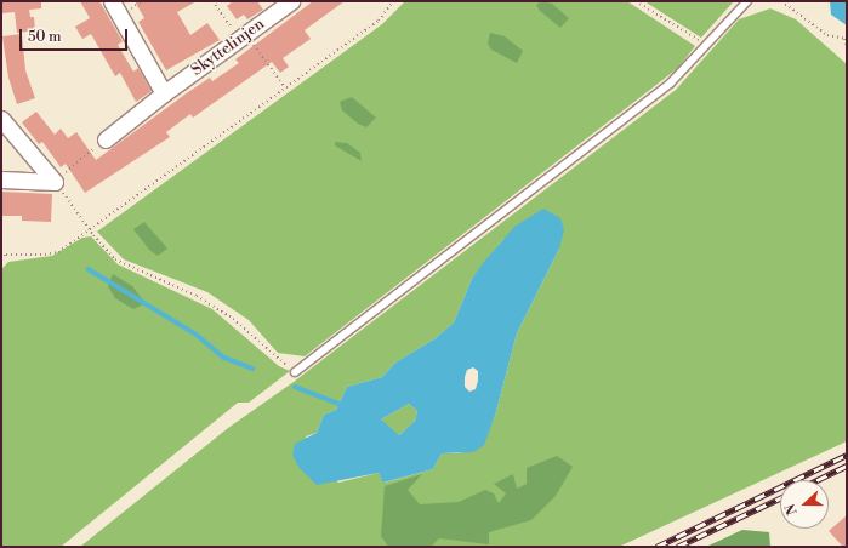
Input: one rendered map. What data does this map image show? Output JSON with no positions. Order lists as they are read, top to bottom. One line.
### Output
{"streets":{"street":["Skyttelinjen"]},"scale_bar":"50 m","north":"left"}
